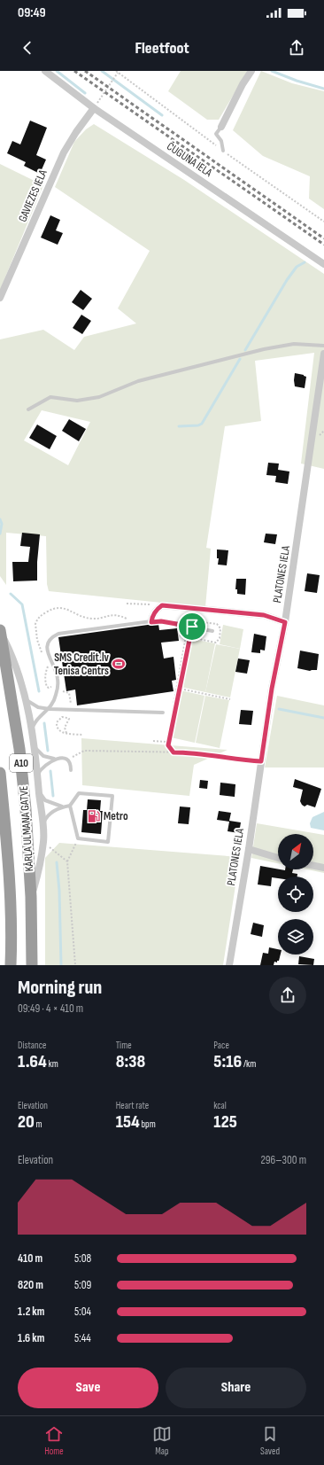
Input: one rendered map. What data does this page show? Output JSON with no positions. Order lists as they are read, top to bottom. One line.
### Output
{"streets":{"highway":["A10","KĀRĻA ULMAŅA GATVE"],"street":["ČUGUNA IELA","GAVIEZES IELA","PLATONES IELA"]},"crossings":[["ČUGUNA IELA","GAVIEZES IELA"]],"places":{"sports":["SMS Credit.lv Tenisa Centrs"],"fuel station":["Metro"]},"north":"top right","page":{"status":"09:49","header":"Fleetfoot","heading":["Morning run","09:49 · 4 × 410 m"],"stats":[["Distance","1.64 km"],["Time","8:38"],["Pace","5:16 /km"],["Elevation","20 m"],["Heart rate","154 bpm"],["kcal","125"]],"chart":["Elevation","296–300 m"],"list":[{"name":"410 m","note":"5:08"},{"name":"820 m","note":"5:09"},{"name":"1.2 km","note":"5:04"},{"name":"1.6 km","note":"5:44"}],"buttons":["Save","Share"],"tabs":["Home","Map","Saved"]}}
